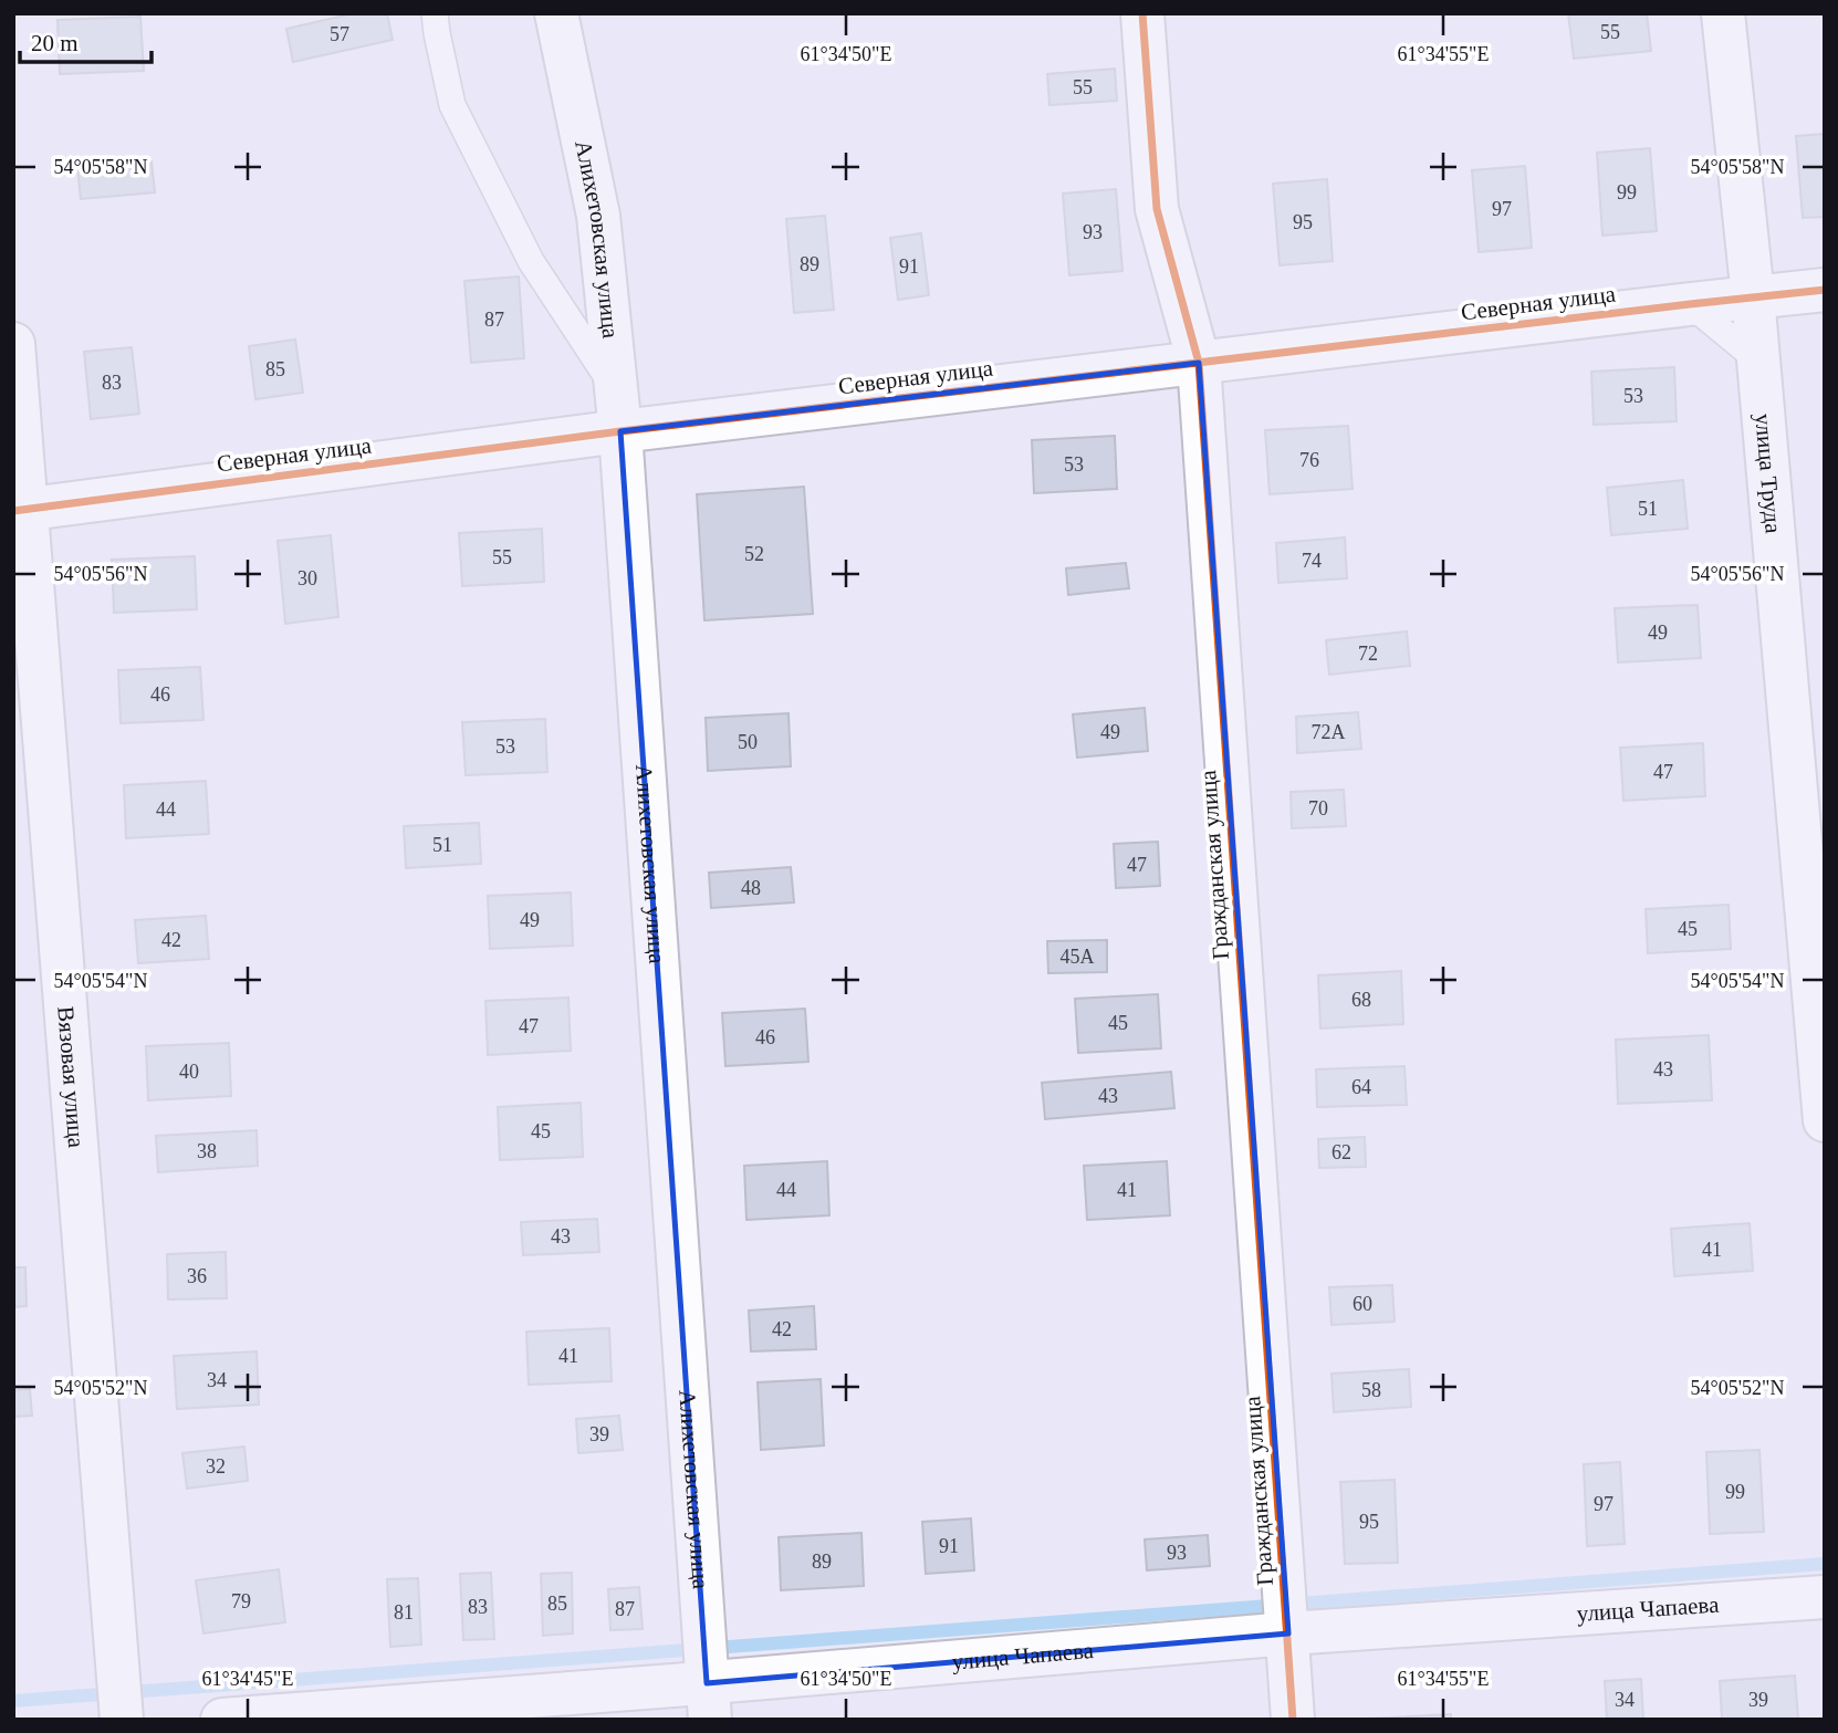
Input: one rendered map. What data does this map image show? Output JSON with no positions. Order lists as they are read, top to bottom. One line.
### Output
{"streets":{"street":["Алихетовская улица","Северная улица","улица Труда","Гражданская улица","Вязовая улица","улица Чапаева"]},"crossings":[["Алихетовская улица","Северная улица"],["Алихетовская улица","улица Чапаева"],["Северная улица","улица Труда"],["Северная улица","Гражданская улица"],["Северная улица","Вязовая улица"],["Гражданская улица","улица Чапаева"]],"house_numbers":["55","57","55","99","97","95","93","89","91","87","85","83","53","76","53","51","52","55","74","30","49","72","46","49","72А","50","53","47","70","44","51","47","48","49","45","42","45А","68","45","47","46","43","40","64","43","45","38","62","44","41","43","41","36","60","42","41","34","58","39","32","99","97","95","91","93","89","79","85","83","87","81","34","39"],"scale_bar":"20 m","coordinates":["61°34'50\"E","61°34'55\"E","54°05'58\"N","54°05'56\"N","54°05'54\"N","54°05'52\"N","61°34'45\"E"]}
